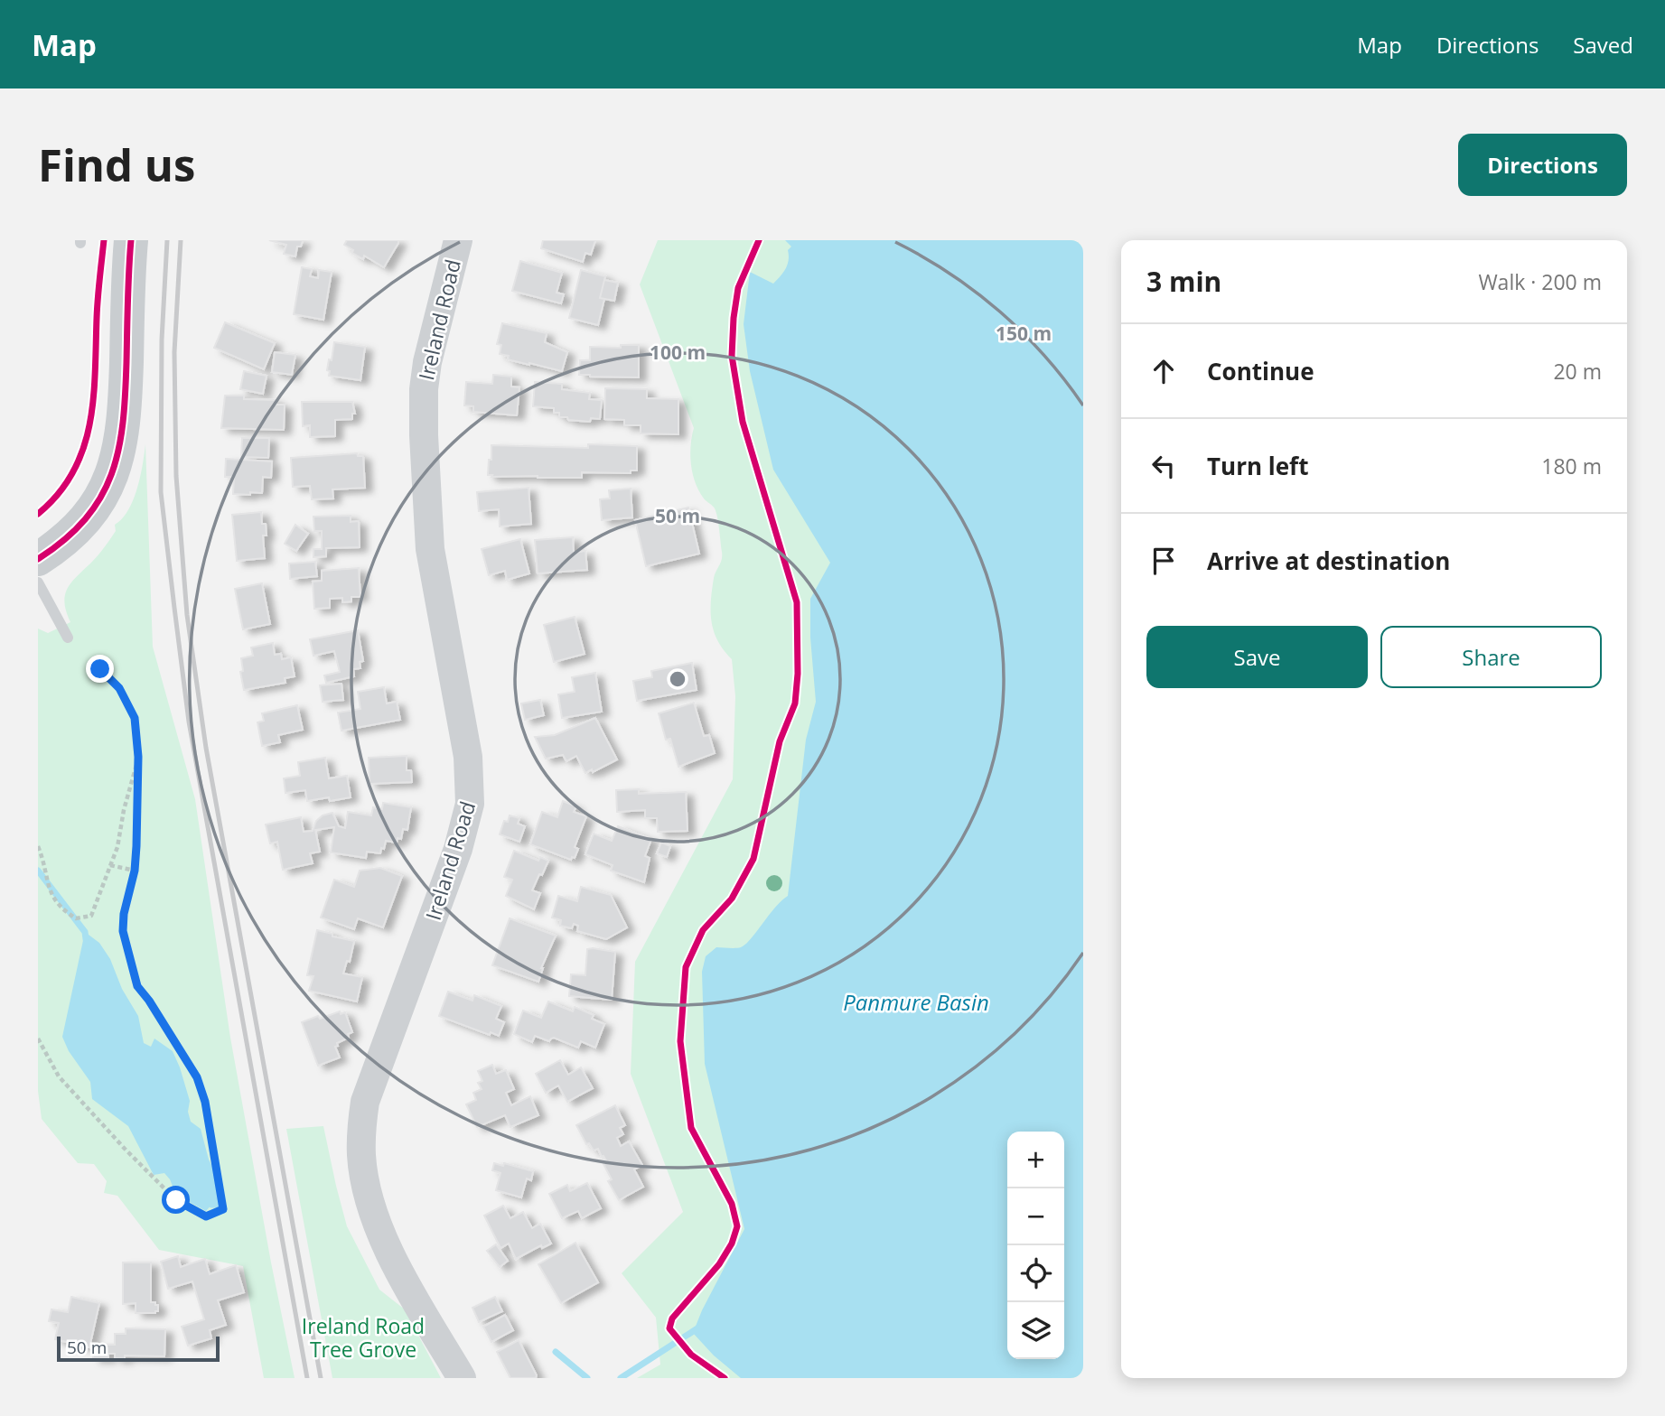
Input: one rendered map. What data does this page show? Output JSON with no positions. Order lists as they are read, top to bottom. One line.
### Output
{"streets":{"street":["Ireland Road"]},"water":["Panmure Basin"],"parks":["Ireland Road Tree Grove"],"scale_bar":"50 m","page":{"header":"Map","nav":["Map","Directions","Saved"],"buttons":["Directions",["Save","Share"]],"title":"Find us","heading":["3 min","Walk · 200 m"],"list":[["Continue","20 m"],["Turn left","180 m"],"Arrive at destination"],"map_buttons":["+","−"],"scale":"50 m"},"rings":["150 m","100 m","50 m"]}
